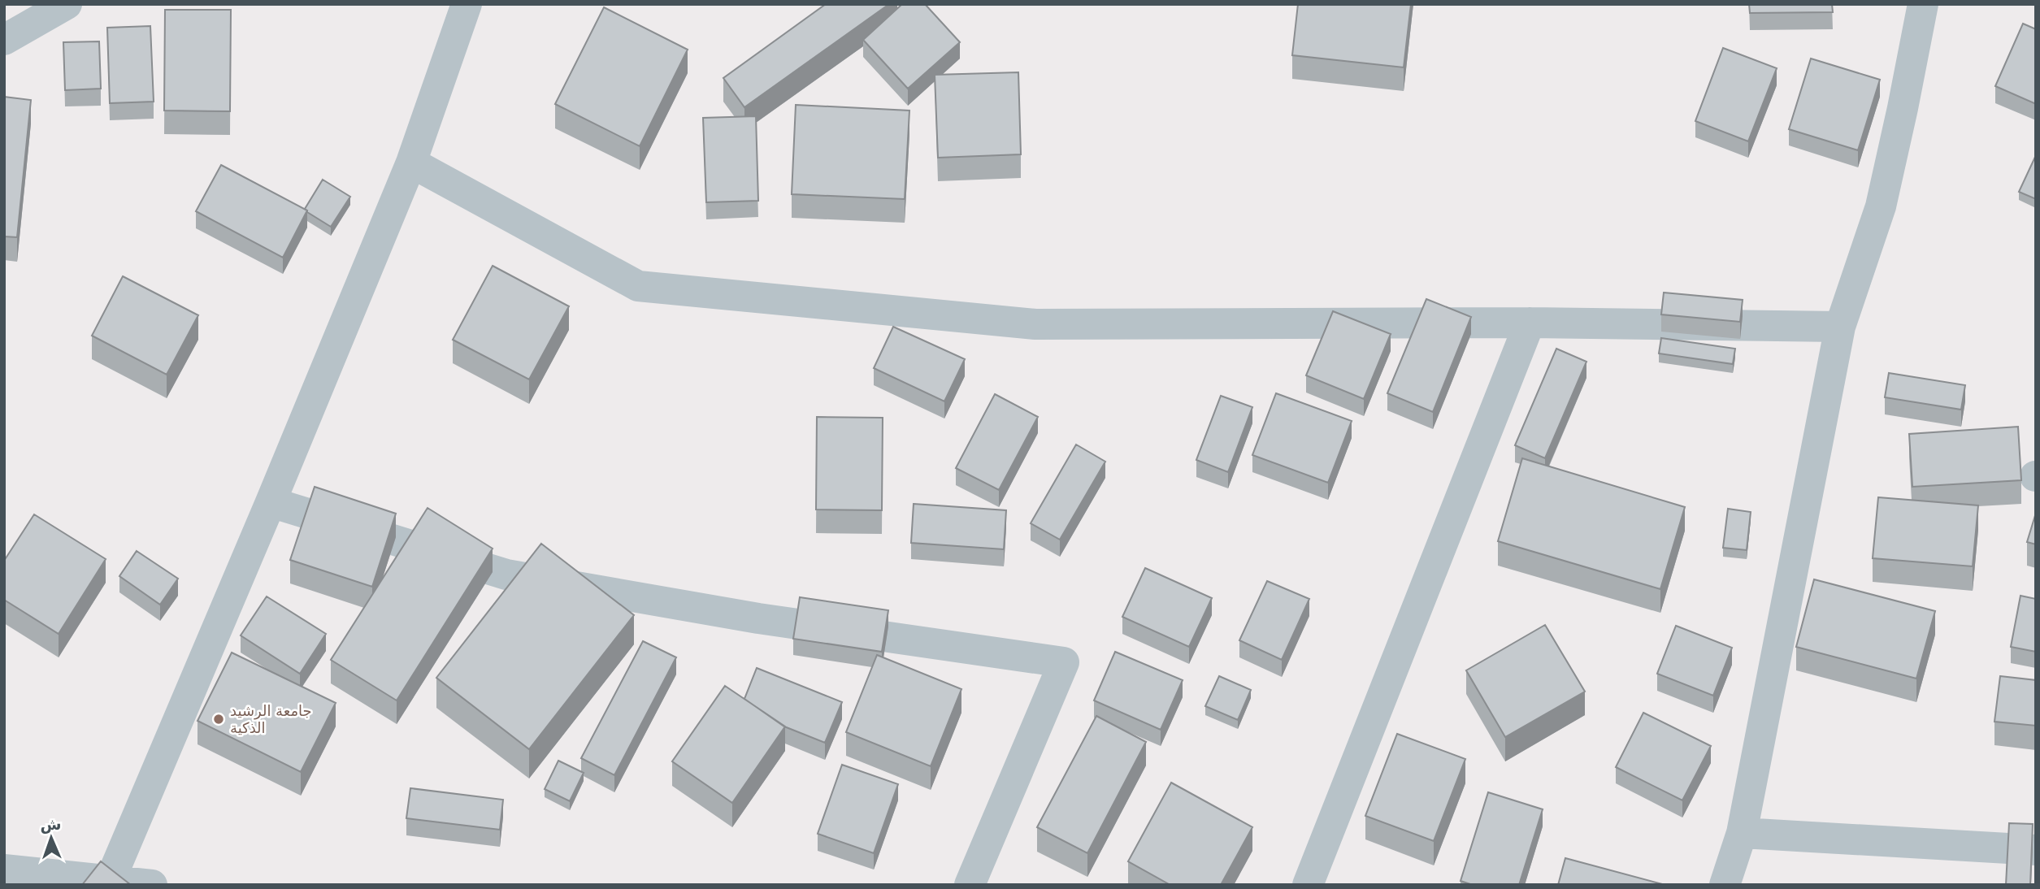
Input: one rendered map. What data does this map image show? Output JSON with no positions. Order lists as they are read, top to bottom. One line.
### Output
{"places":["جامعة الرشيد الذكية"],"north":"top"}
